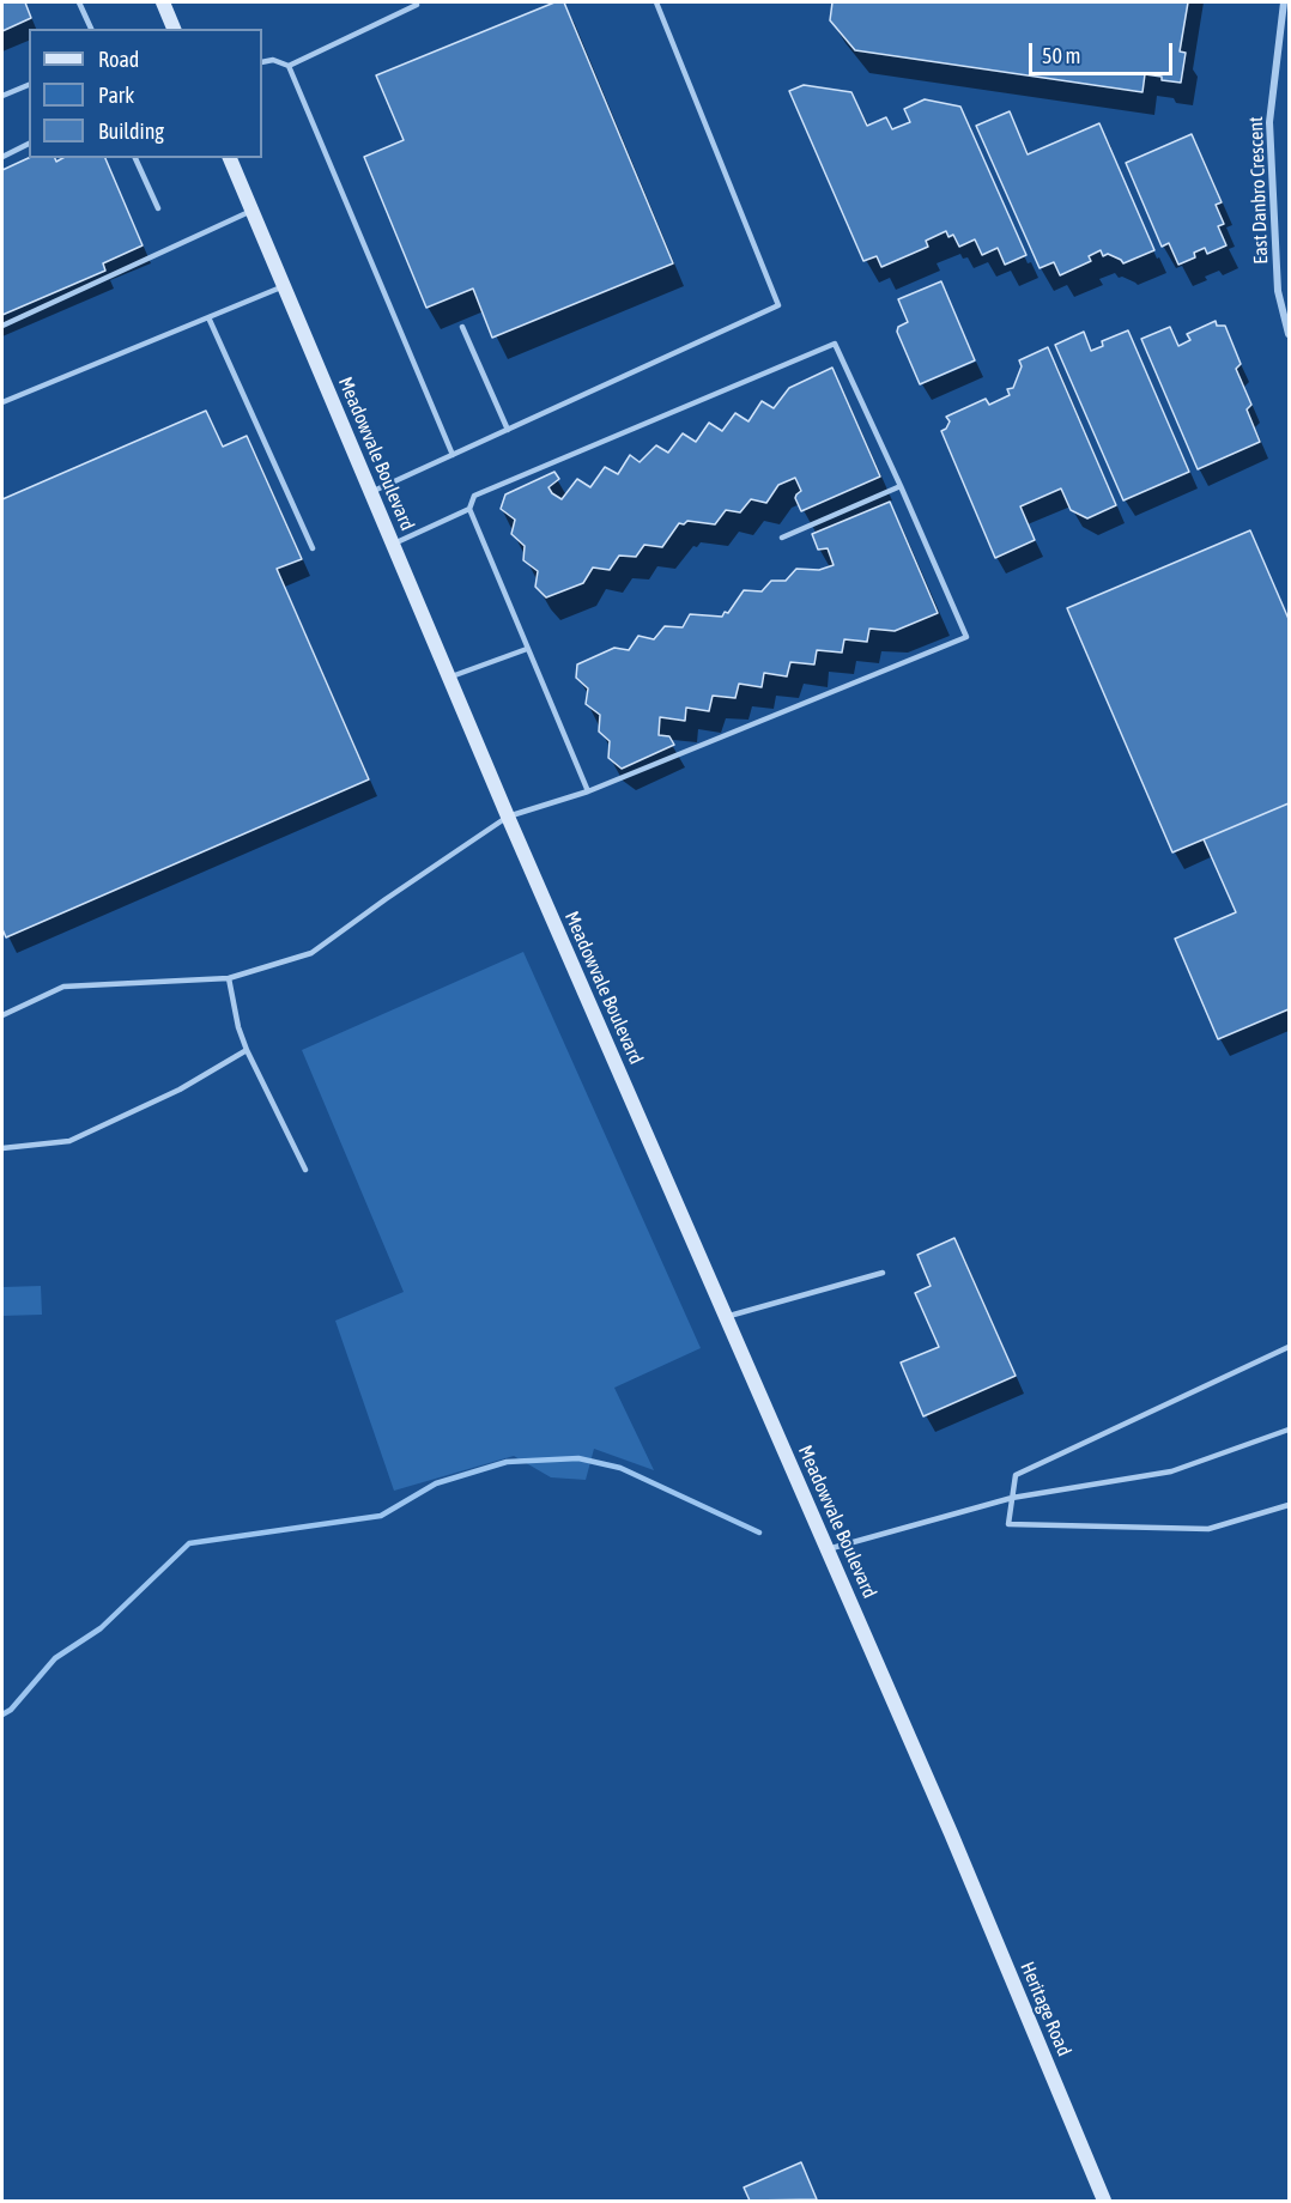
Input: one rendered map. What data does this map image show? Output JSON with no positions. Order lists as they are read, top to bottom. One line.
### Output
{"streets":{"main road":["Meadowvale Boulevard","Heritage Road"],"street":["East Danbro Crescent"]},"crossings":[["Meadowvale Boulevard","Heritage Road"]],"legend":["Road","Park","Building"],"scale_bar":"50 m"}
